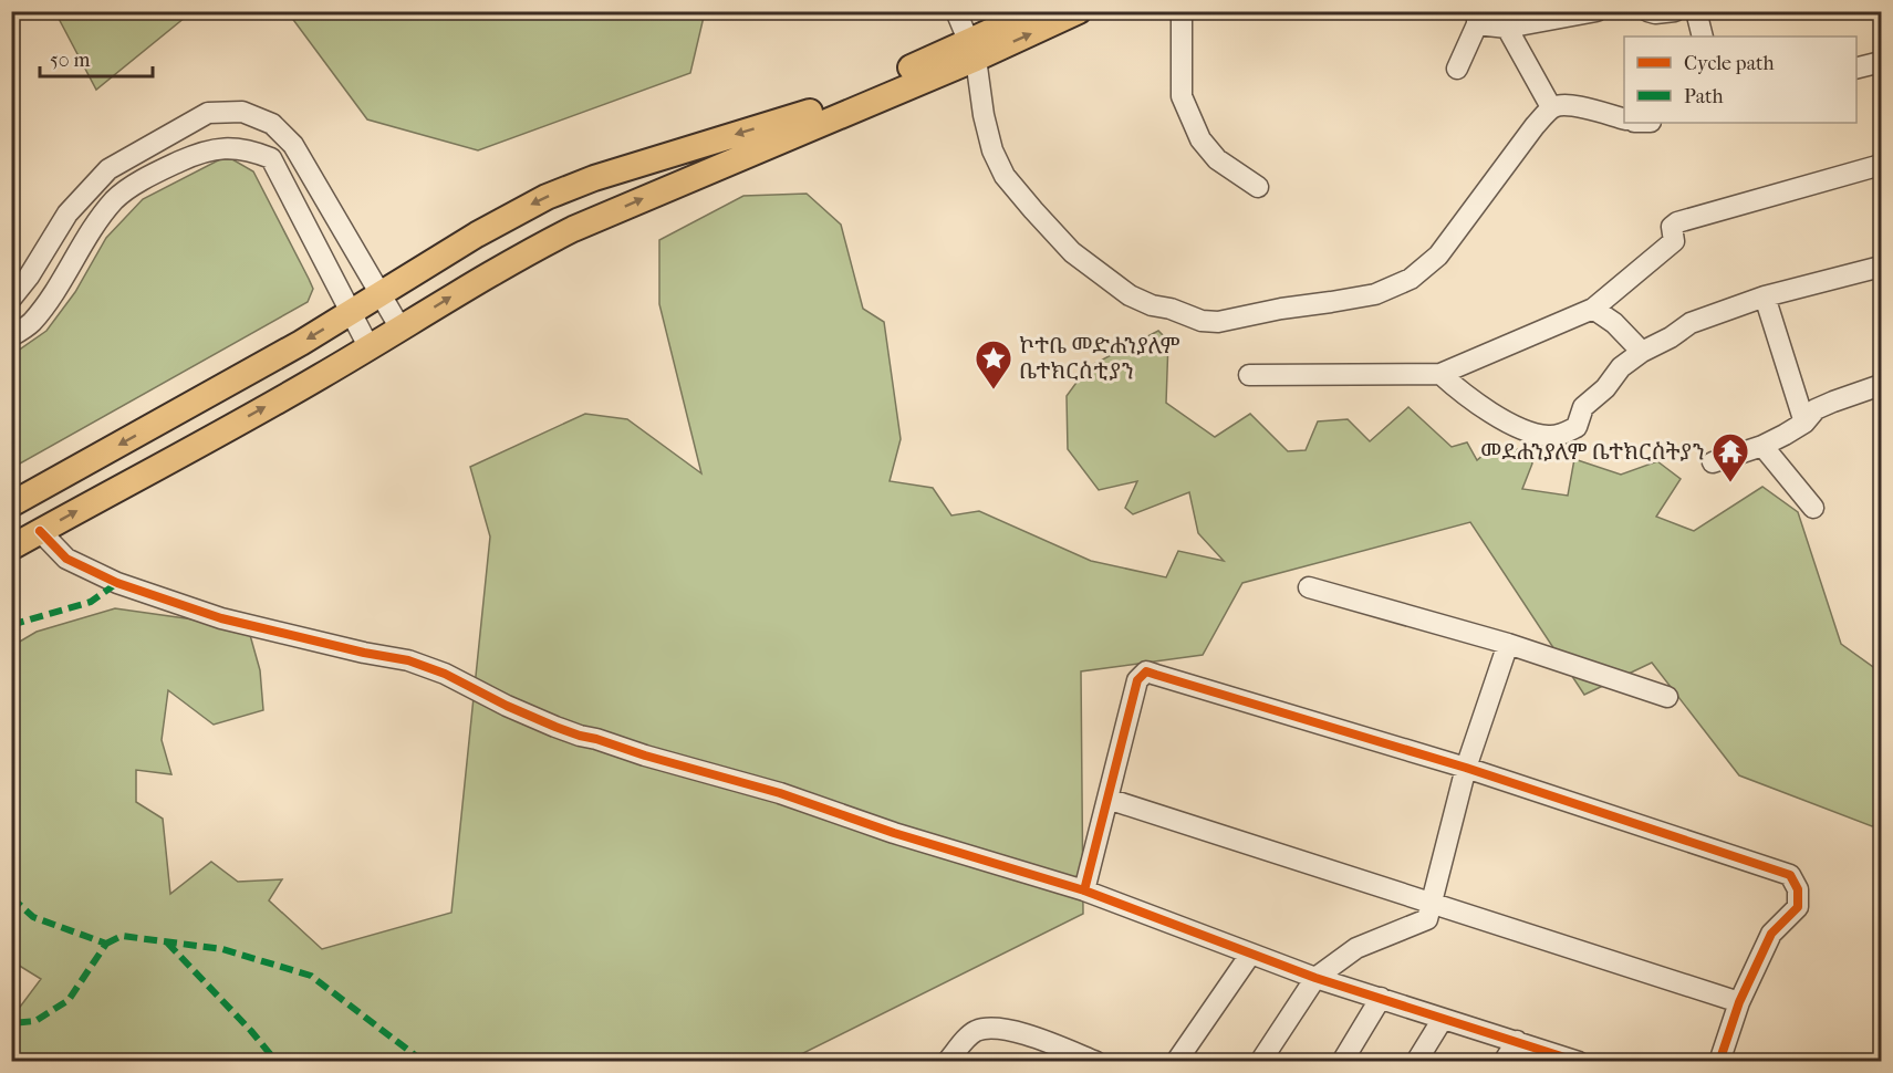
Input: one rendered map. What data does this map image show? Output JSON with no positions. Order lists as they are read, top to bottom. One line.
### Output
{"places":{"place":["ኮተቤ መድሐንያለም ቤተክርስቲያን"],"temple":["መደሐንያለም ቤተክርስትያን"]},"legend":["Cycle path","Path"],"scale_bar":"50 m"}
